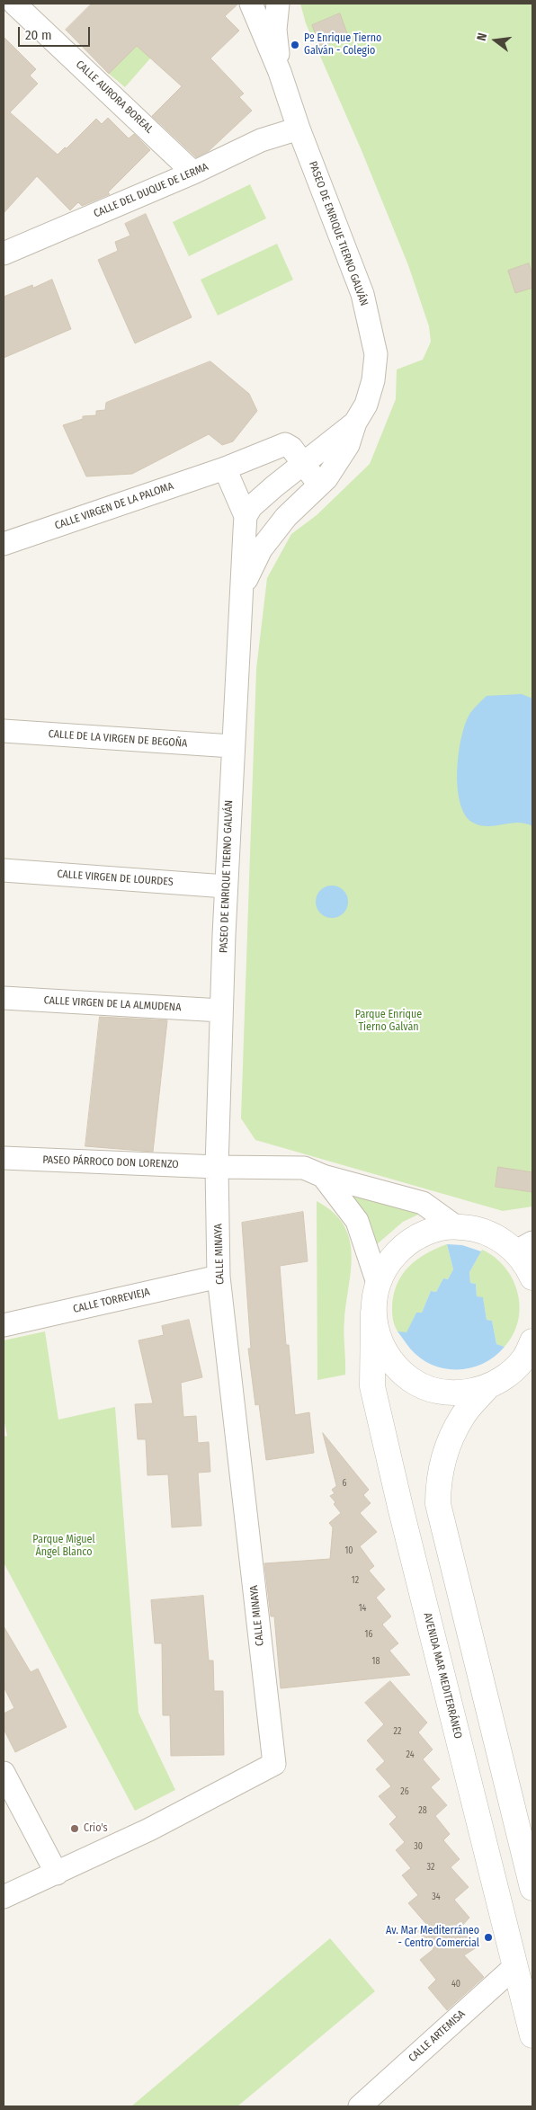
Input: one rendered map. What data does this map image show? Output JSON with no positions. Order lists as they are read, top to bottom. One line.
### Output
{"streets":{"street":["CALLE AURORA BOREAL","CALLE DEL DUQUE DE LERMA","PASEO DE ENRIQUE TIERNO GALVÁN","CALLE VIRGEN DE LA PALOMA","CALLE DE LA VIRGEN DE BEGOÑA","CALLE VIRGEN DE LOURDES","CALLE VIRGEN DE LA ALMUDENA","PASEO PÁRROCO DON LORENZO","CALLE MINAYA","CALLE TORREVIEJA","AVENIDA MAR MEDITERRÁNEO","CALLE ARTEMISA"]},"crossings":[["CALLE AURORA BOREAL","CALLE DEL DUQUE DE LERMA"],["CALLE DEL DUQUE DE LERMA","PASEO DE ENRIQUE TIERNO GALVÁN"],["PASEO DE ENRIQUE TIERNO GALVÁN","CALLE VIRGEN DE LA PALOMA"],["PASEO DE ENRIQUE TIERNO GALVÁN","CALLE DE LA VIRGEN DE BEGOÑA"],["PASEO DE ENRIQUE TIERNO GALVÁN","CALLE VIRGEN DE LOURDES"],["PASEO DE ENRIQUE TIERNO GALVÁN","CALLE VIRGEN DE LA ALMUDENA"],["PASEO DE ENRIQUE TIERNO GALVÁN","PASEO PÁRROCO DON LORENZO"],["PASEO DE ENRIQUE TIERNO GALVÁN","CALLE MINAYA"],["PASEO PÁRROCO DON LORENZO","CALLE MINAYA"],["CALLE MINAYA","CALLE TORREVIEJA"],["AVENIDA MAR MEDITERRÁNEO","CALLE ARTEMISA"]],"parks":["Parque Enrique Tierno Galván","Parque Miguel Ángel Blanco"],"places":["Pº Enrique Tierno Galván - Colegio","Crio's","Av. Mar Mediterráneo - Centro Comercial"],"house_numbers":["6","10","12","14","16","18","22","24","26","28","30","32","34","40"],"scale_bar":"20 m","north":"left"}
